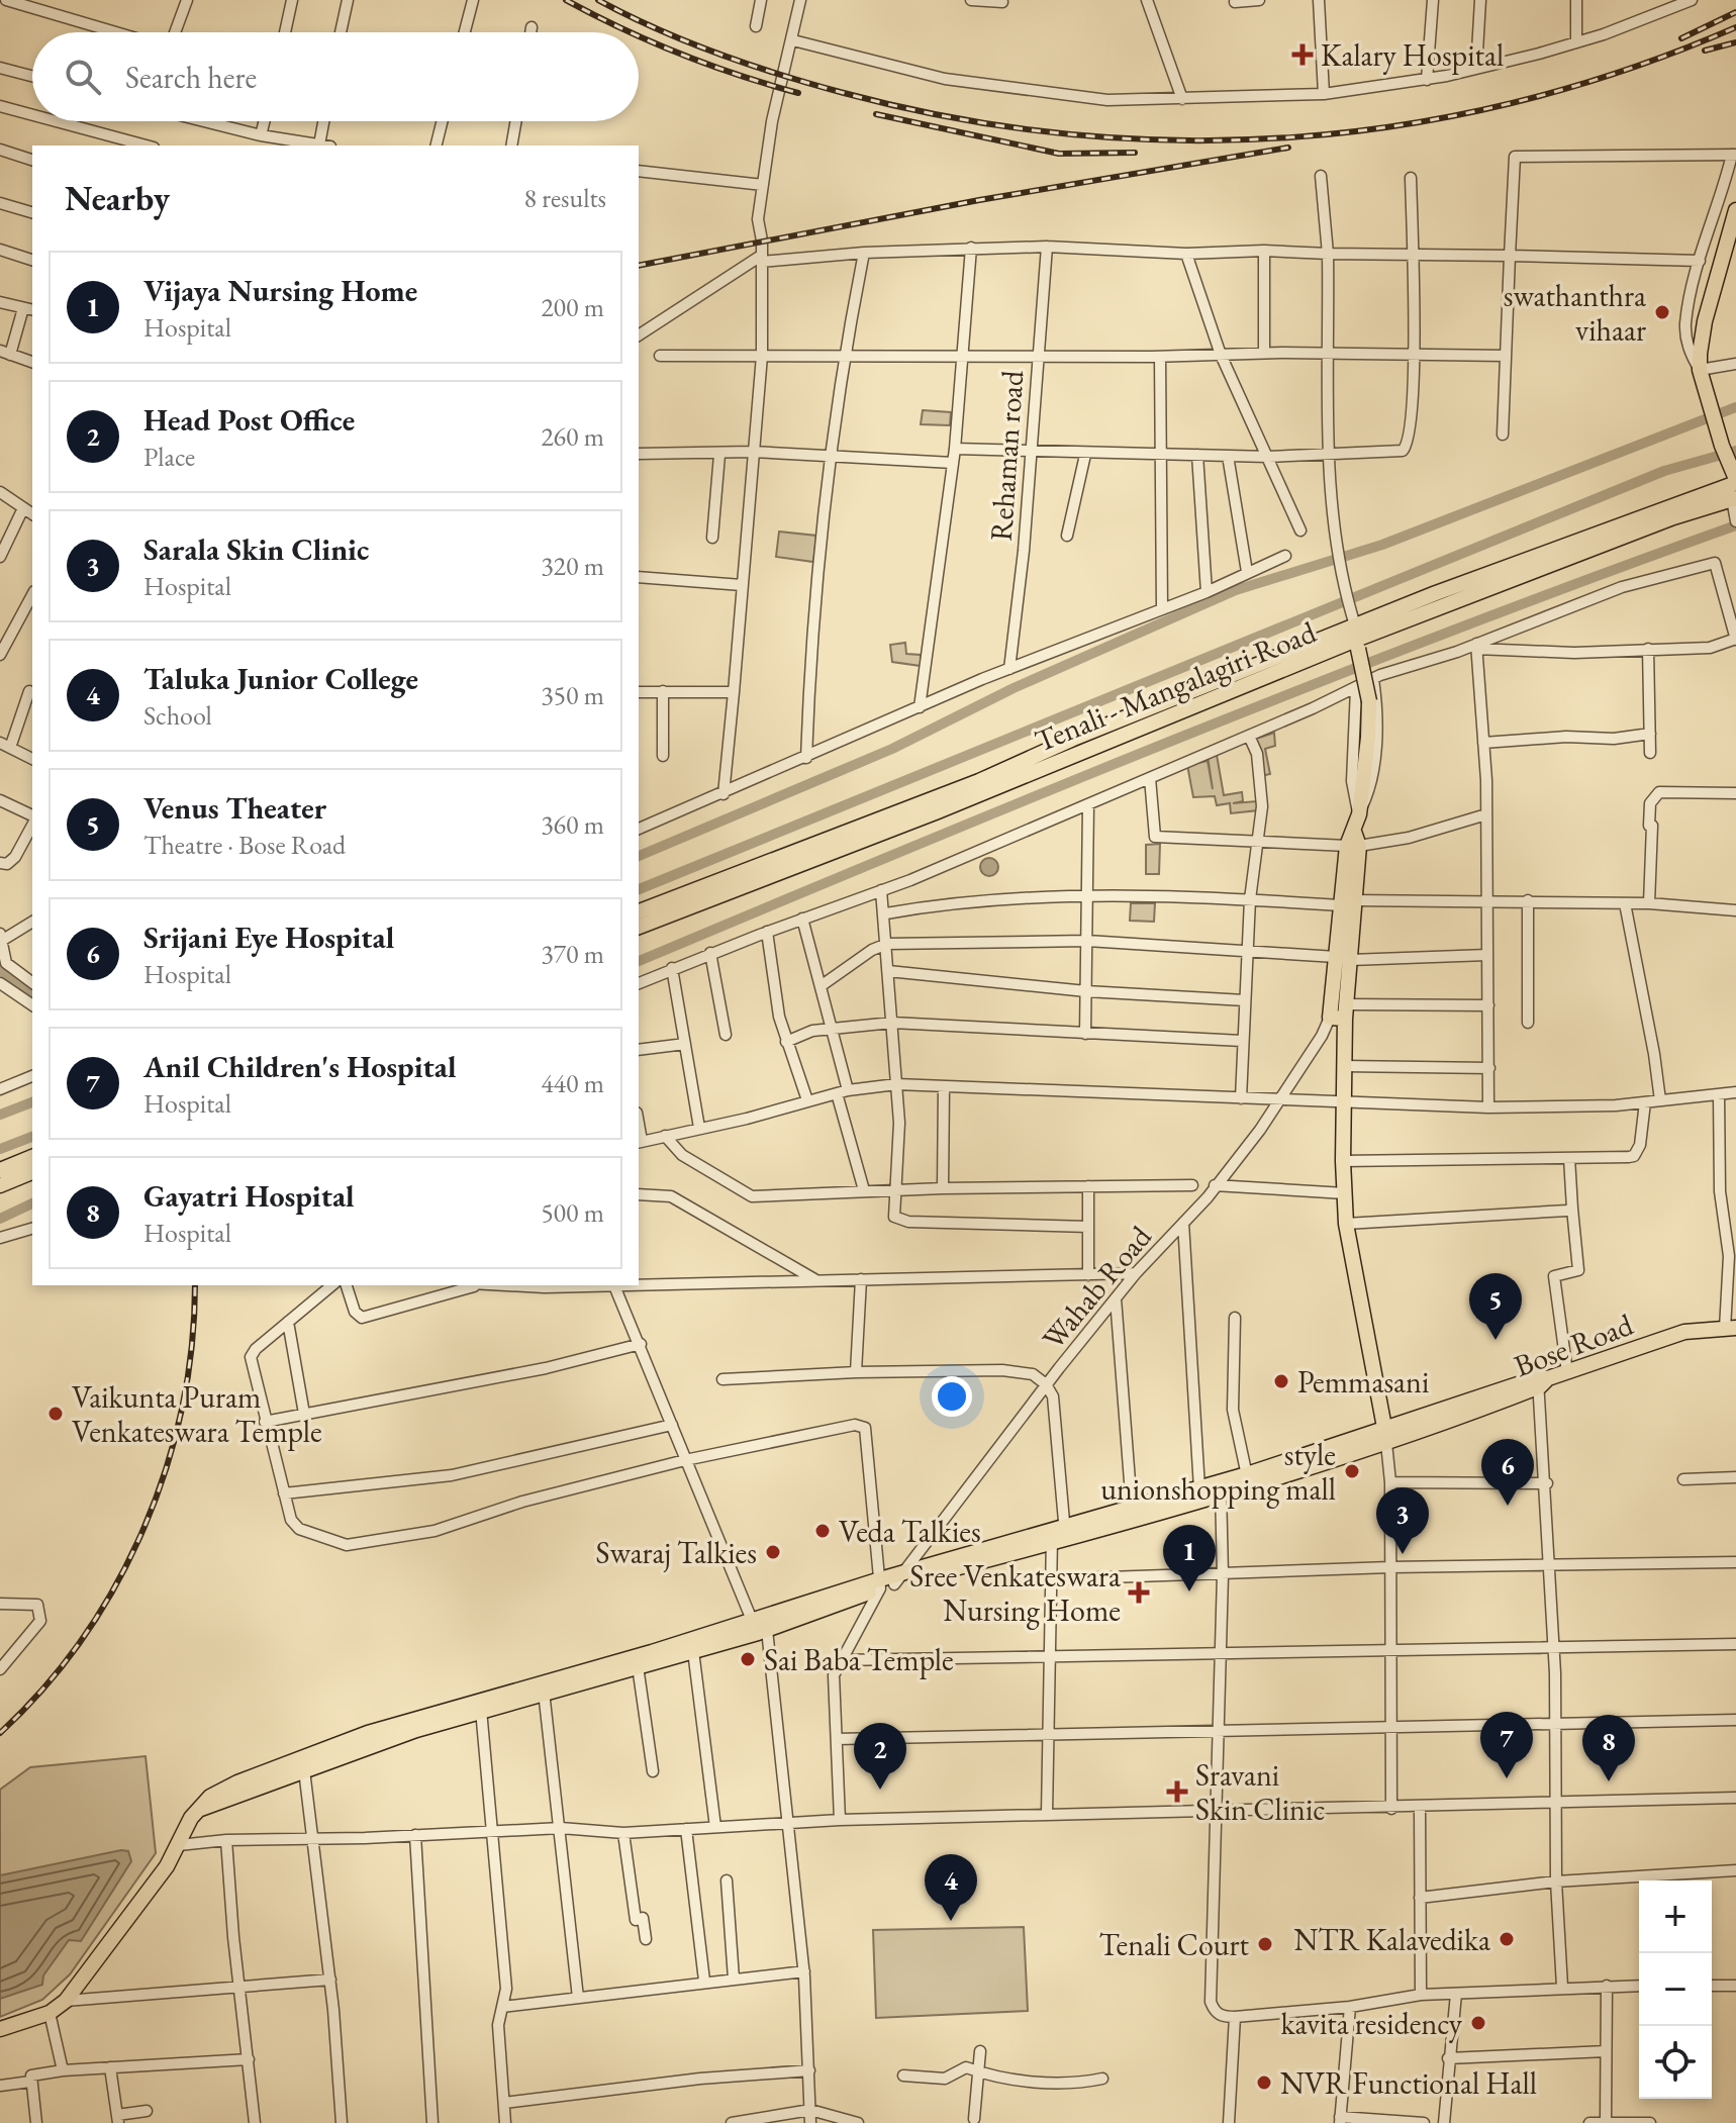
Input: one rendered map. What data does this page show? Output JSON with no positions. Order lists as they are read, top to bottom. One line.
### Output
{"streets":{"main road":["Tenali - Mangalagiri Road","Bose Road"],"street":["Rehaman road","Wahab Road"]},"places":{"health":["Kalary Hospital","Sree Venkateswara Nursing Home","Sravani Skin Clinic"],"other":["swathanthra vihaar","Pemmasani","Vaikunta Puram Venkateswara Temple","style unionshopping mall","Veda Talkies","Swaraj Talkies","Sai Baba Temple","NTR Kalavedika","Tenali Court","kavita residency","NVR Functional Hall"]},"page":{"search":"Search here","heading":["Nearby","8 results"],"list":[{"mark":"1","name":"Vijaya Nursing Home","note":"Hospital","value":"200 m"},{"mark":"2","name":"Head Post Office","note":"Place","value":"260 m"},{"mark":"3","name":"Sarala Skin Clinic","note":"Hospital","value":"320 m"},{"mark":"4","name":"Taluka Junior College","note":"School","value":"350 m"},{"mark":"5","name":"Venus Theater","note":"Theatre · Bose Road","value":"360 m"},{"mark":"6","name":"Srijani Eye Hospital","note":"Hospital","value":"370 m"},{"mark":"7","name":"Anil Children's Hospital","note":"Hospital","value":"440 m"},{"mark":"8","name":"Gayatri Hospital","note":"Hospital","value":"500 m"}],"pins":["5","6","3","1","7","8","2","4"],"map_buttons":["+","−"]}}
